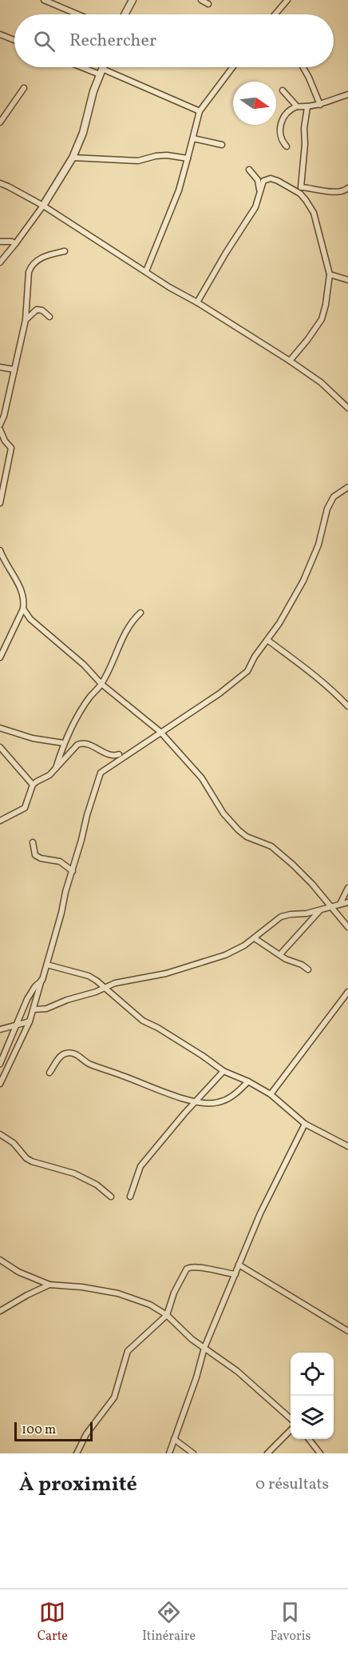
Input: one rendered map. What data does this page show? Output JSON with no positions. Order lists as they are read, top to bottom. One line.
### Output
{"scale_bar":"100 m","north":"right","page":{"search":"Rechercher","scale":"100 m","heading":["À proximité","0 résultats"],"nav":["Carte","Itinéraire","Favoris"]}}
